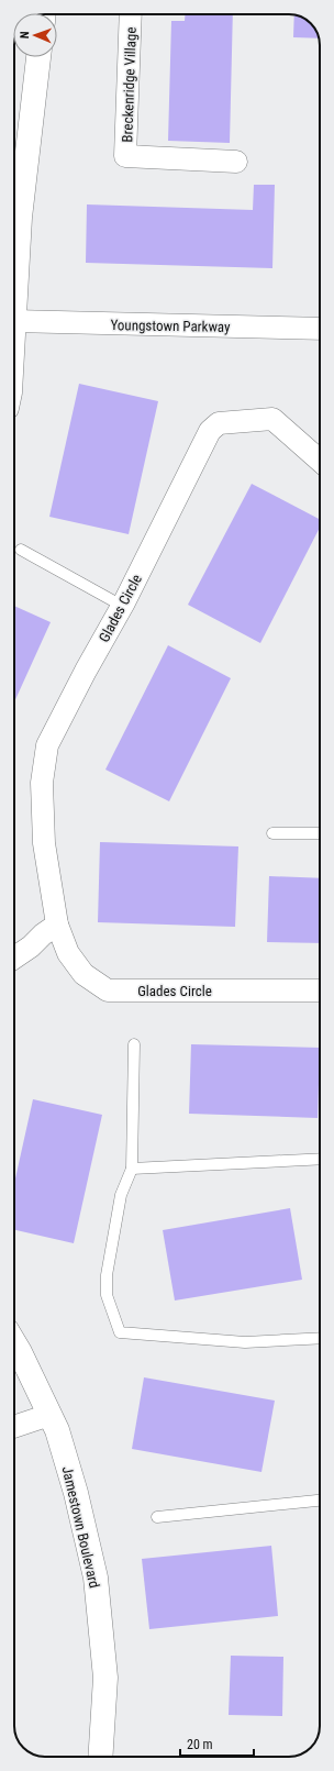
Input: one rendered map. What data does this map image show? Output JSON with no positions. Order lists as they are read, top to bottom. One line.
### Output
{"streets":{"street":["Breckenridge Village","Youngstown Parkway","Glades Circle","Jamestown Boulevard"]},"scale_bar":"20 m","north":"left"}
